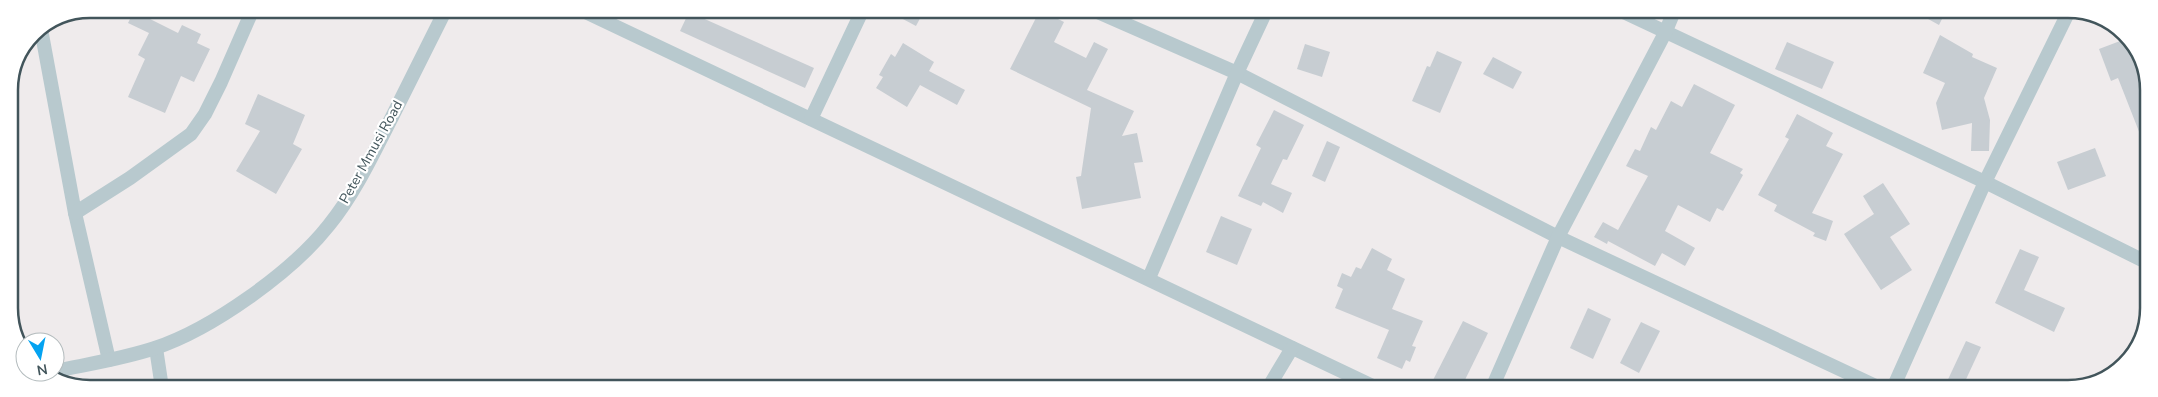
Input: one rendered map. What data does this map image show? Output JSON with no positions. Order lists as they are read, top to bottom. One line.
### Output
{"streets":{"street":["Peter Mmusi Road"]},"north":"bottom"}
